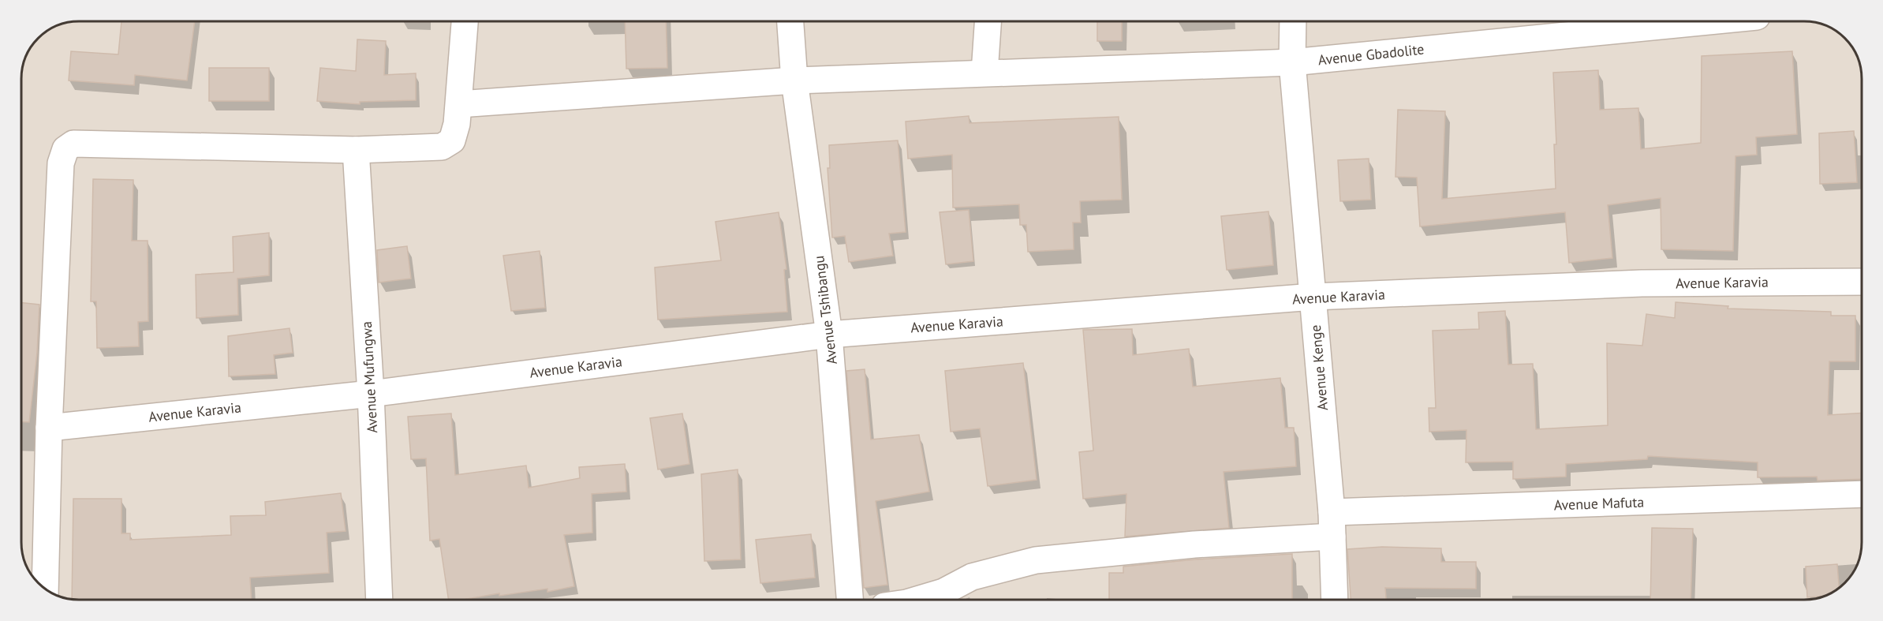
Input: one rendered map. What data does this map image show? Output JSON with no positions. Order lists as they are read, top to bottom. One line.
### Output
{"streets":{"street":["Avenue Gbadolite","Avenue Karavia","Avenue Tshibangu","Avenue Kenge","Avenue Mufungwa","Avenue Mafuta"]},"crossings":[["Avenue Gbadolite","Avenue Tshibangu"],["Avenue Gbadolite","Avenue Kenge"],["Avenue Karavia","Avenue Tshibangu"],["Avenue Karavia","Avenue Kenge"],["Avenue Karavia","Avenue Mufungwa"],["Avenue Kenge","Avenue Mafuta"]]}
